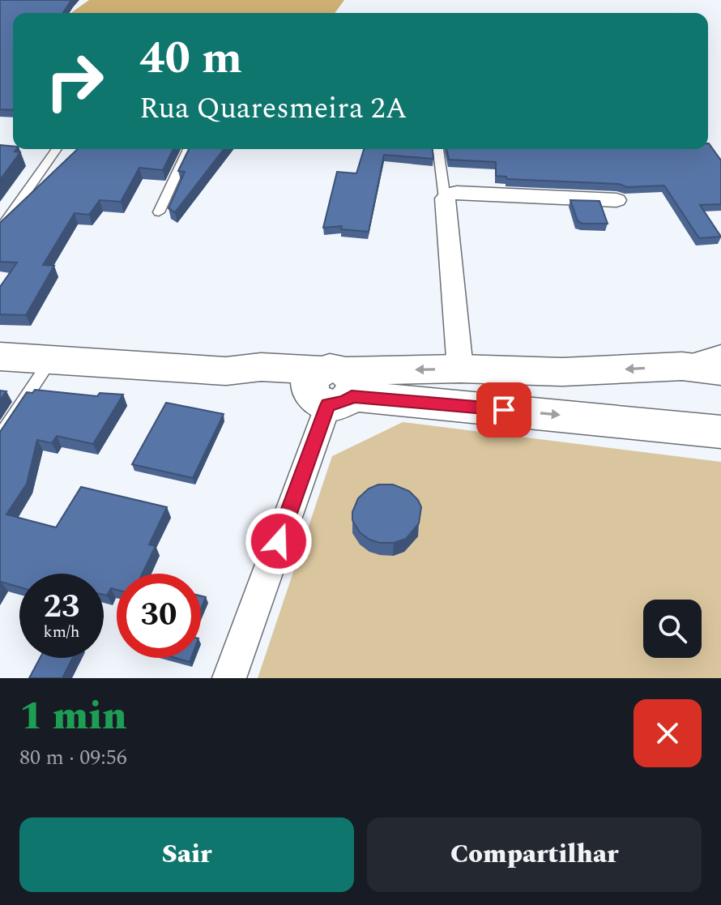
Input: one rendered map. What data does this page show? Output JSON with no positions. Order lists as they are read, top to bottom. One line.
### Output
{"page":{"turn":["40 m","Rua Quaresmeira 2A"],"speed":"23 km/h","limit":"30","heading":["1 min","80 m · 09:56"],"buttons":["Sair","Compartilhar"]}}
